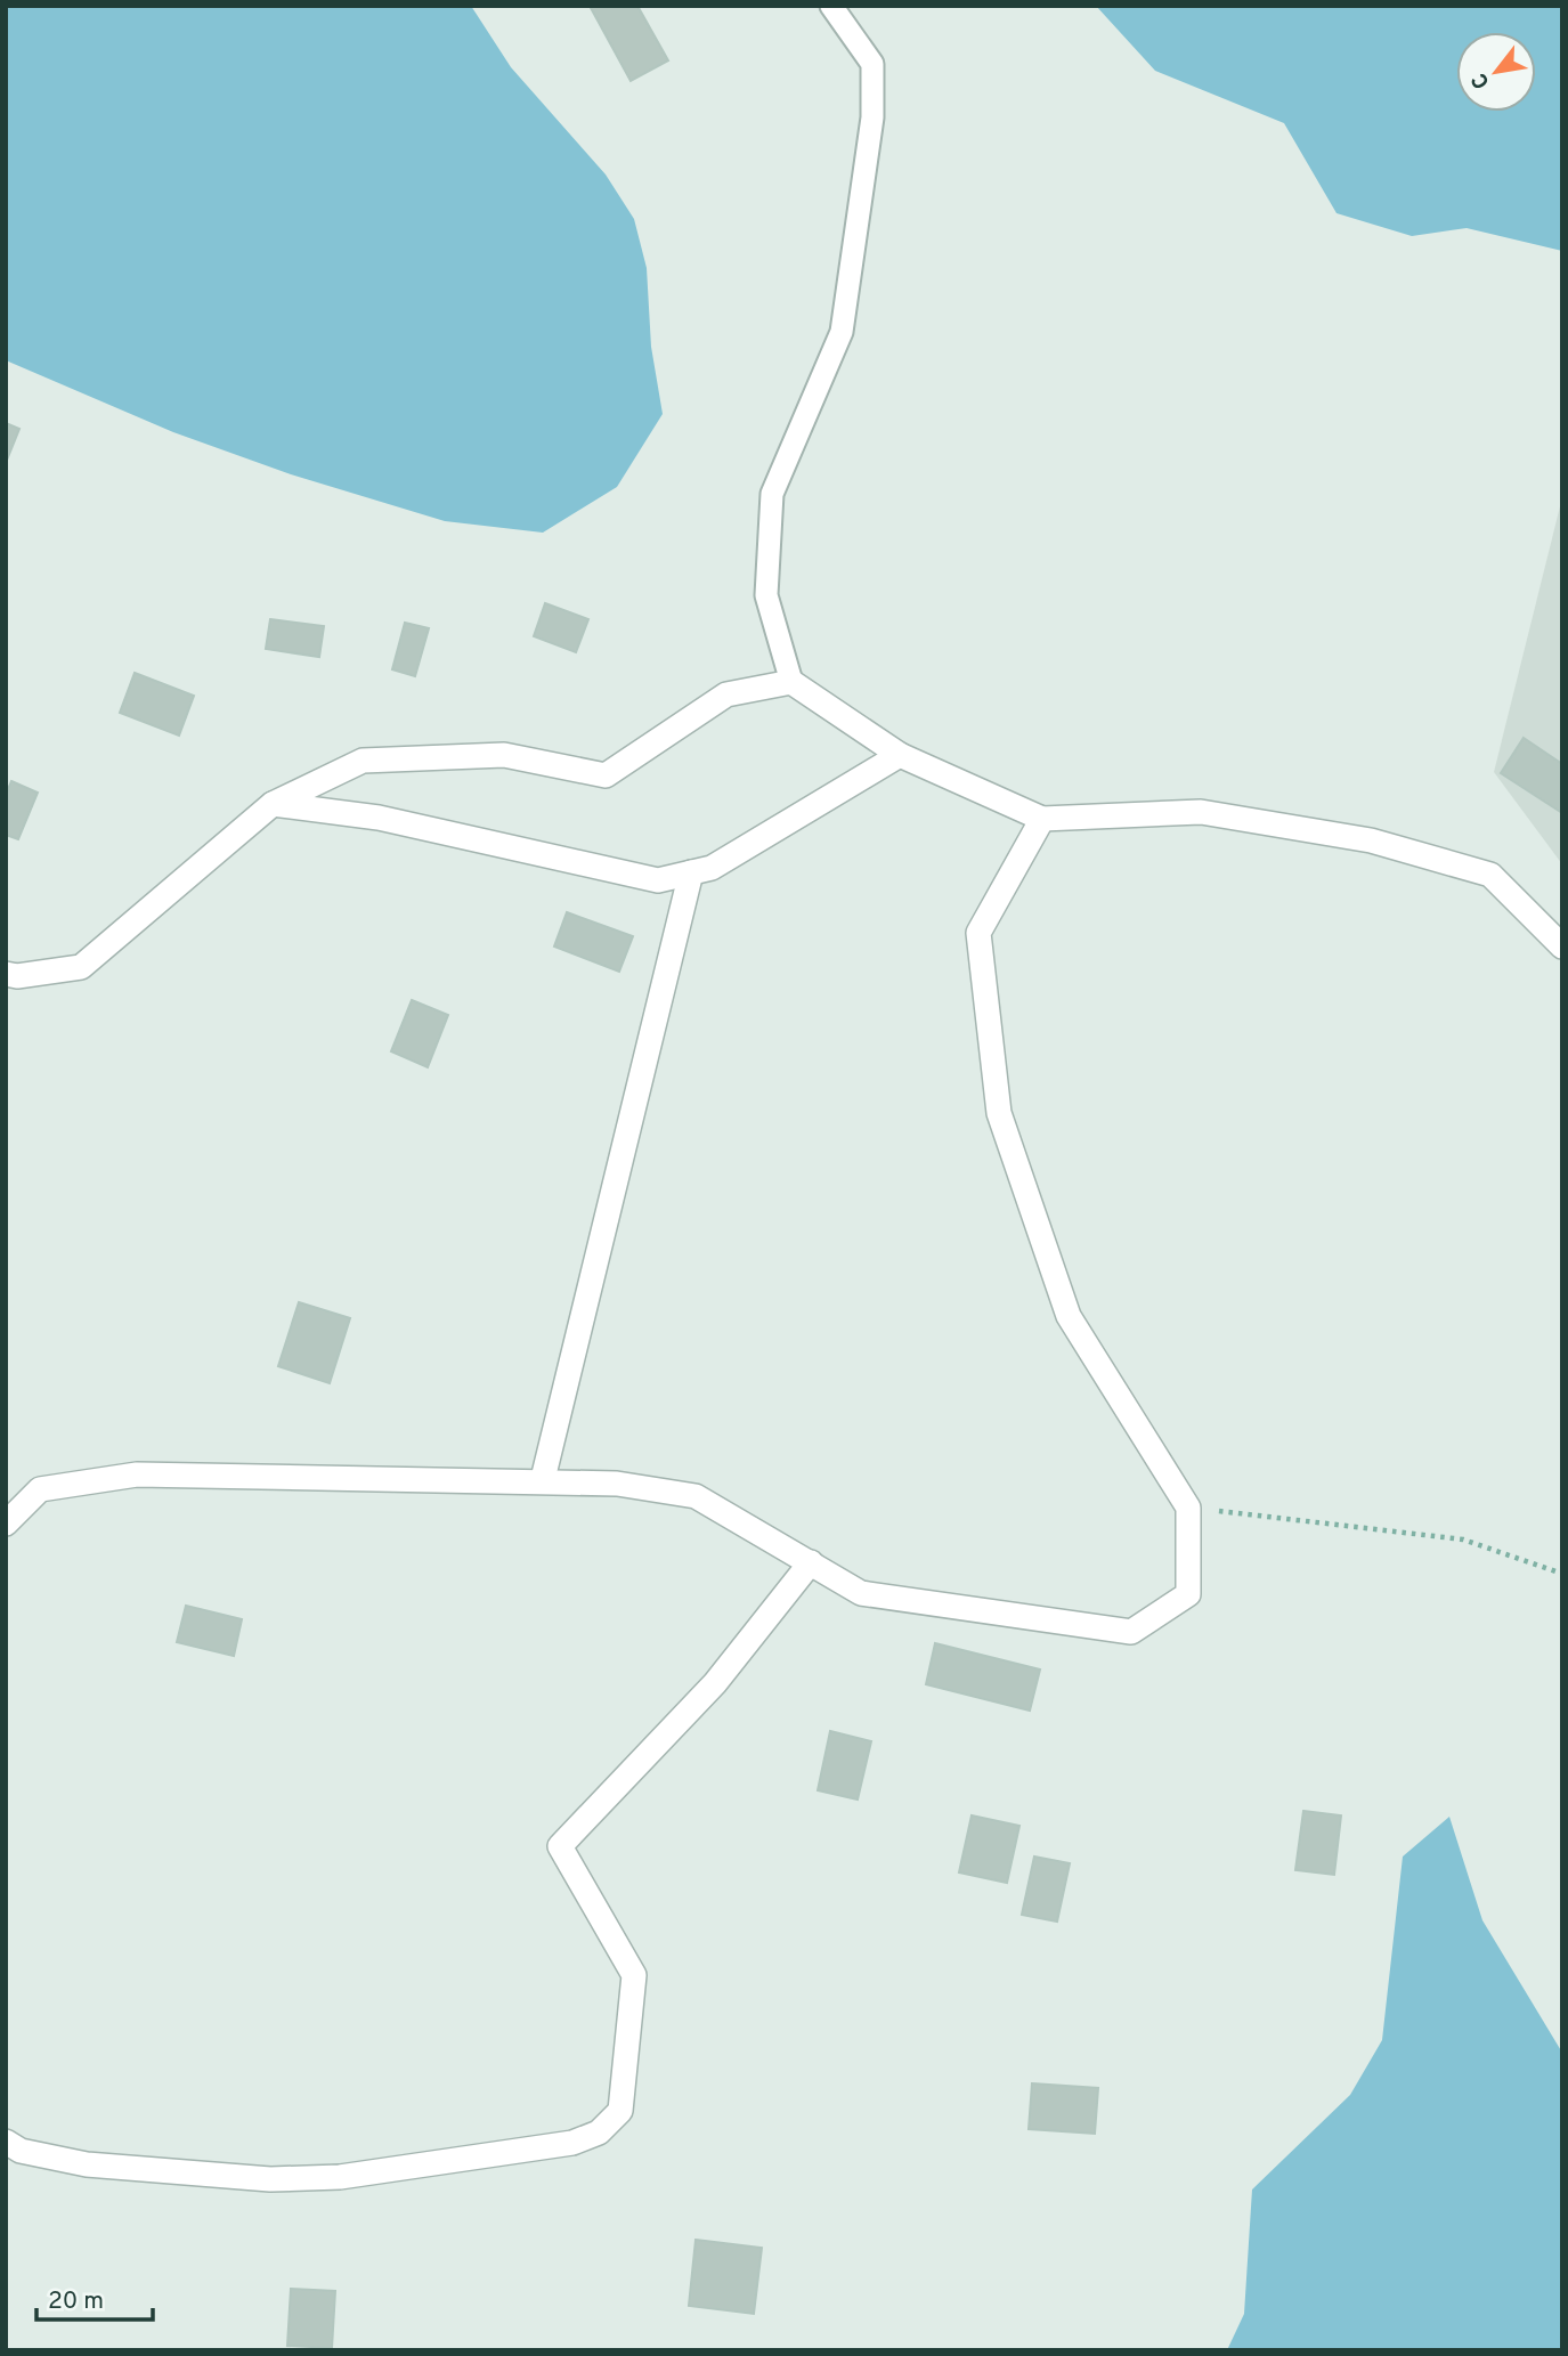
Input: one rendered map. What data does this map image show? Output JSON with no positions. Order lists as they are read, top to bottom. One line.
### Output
{"scale_bar":"20 m","north":"bottom left"}
